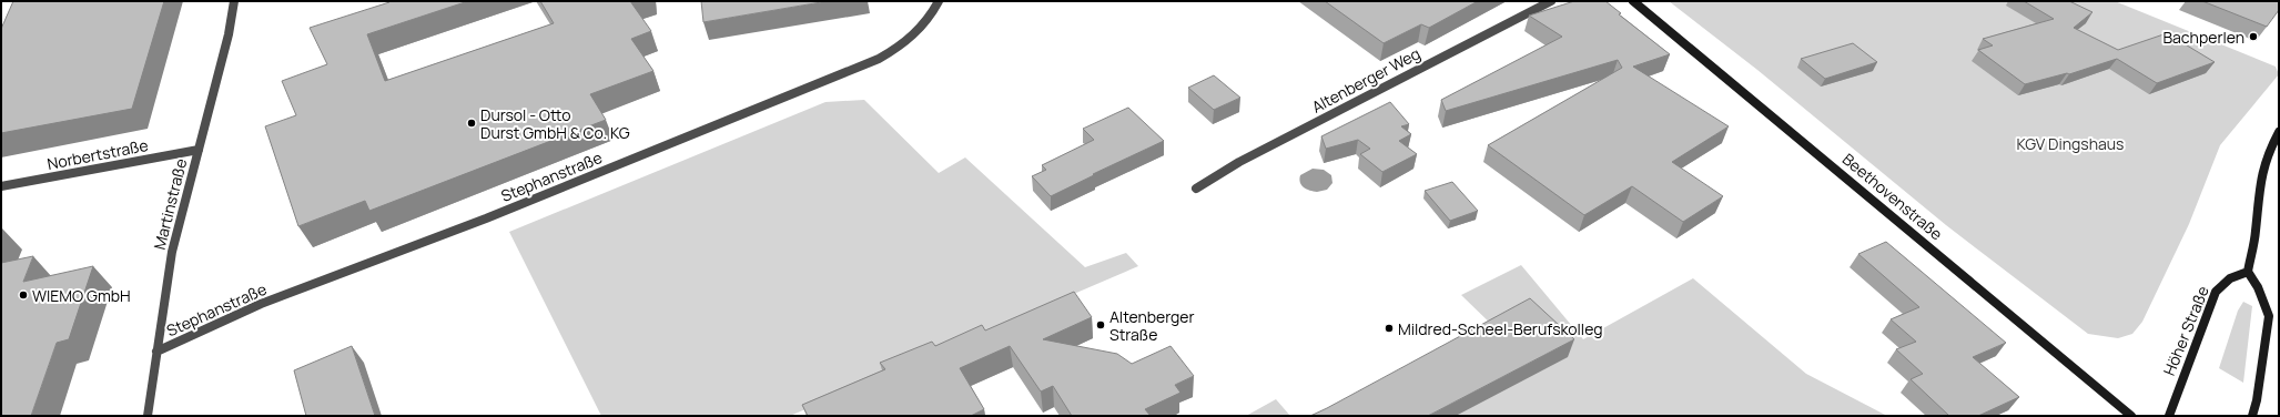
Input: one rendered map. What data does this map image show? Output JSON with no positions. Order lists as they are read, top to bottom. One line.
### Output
{"streets":{"street":["Altenberger Weg","Norbertstraße","Stephanstraße","Beethovenstraße","Martinstraße","Höher Straße"]},"crossings":[["Norbertstraße","Martinstraße"],["Stephanstraße","Martinstraße"]],"parks":["KGV Dingshaus"],"places":["Bachperlen","Dursol - Otto Durst GmbH & Co. KG","WIEMO GmbH","Altenberger Straße","Mildred-Scheel-Berufskolleg"]}
